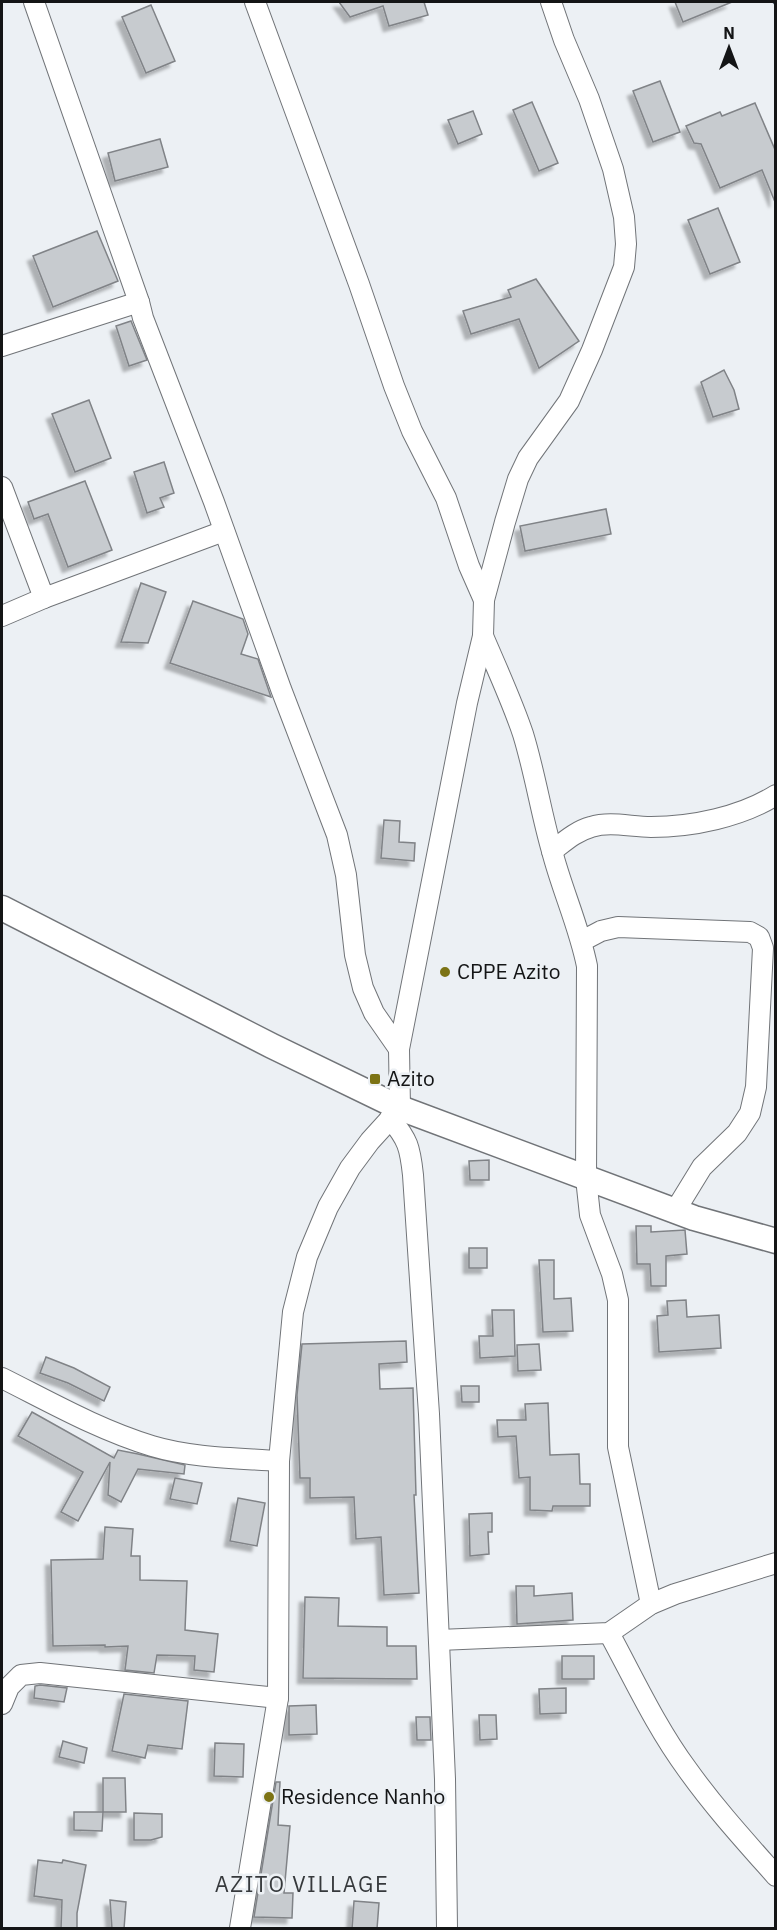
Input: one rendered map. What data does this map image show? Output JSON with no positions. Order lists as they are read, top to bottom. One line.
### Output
{"districts":["AZITO VILLAGE"],"places":{"other":["CPPE Azito","Residence Nanho"],"transit":["Azito"]},"north":"top"}
